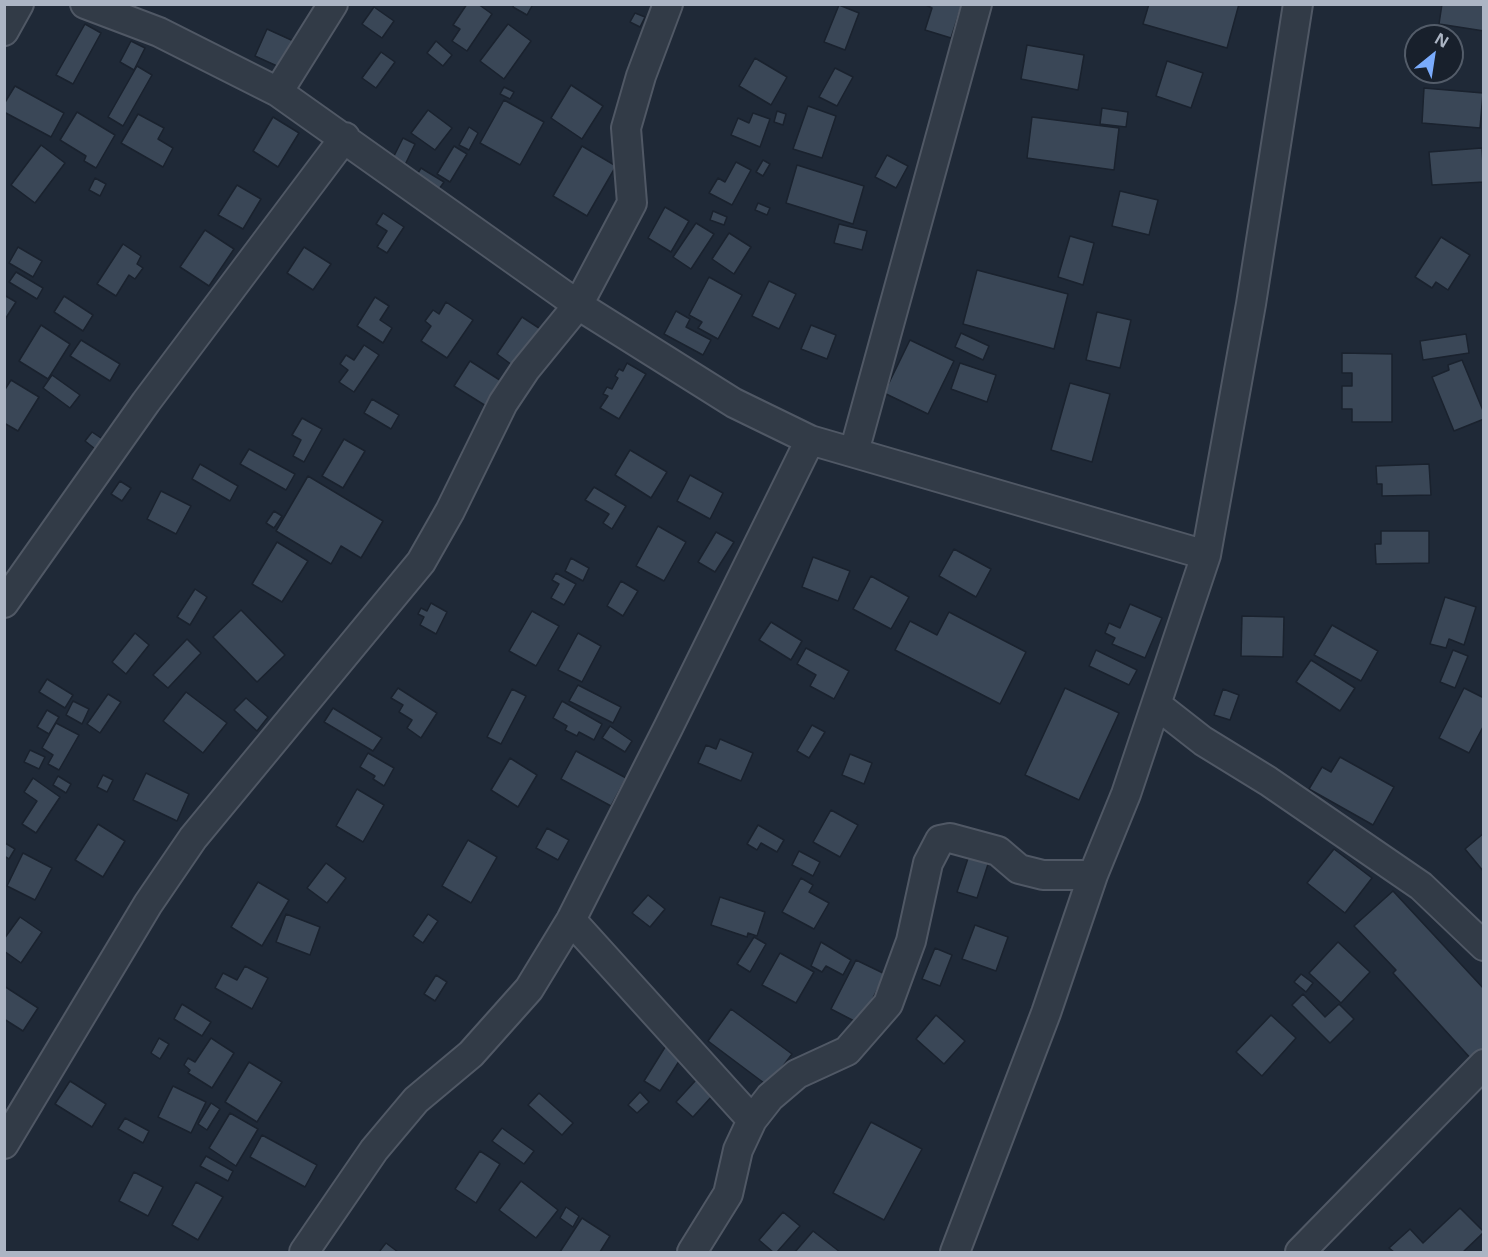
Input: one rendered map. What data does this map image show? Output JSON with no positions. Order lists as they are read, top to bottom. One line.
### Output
{"north":"top right"}
